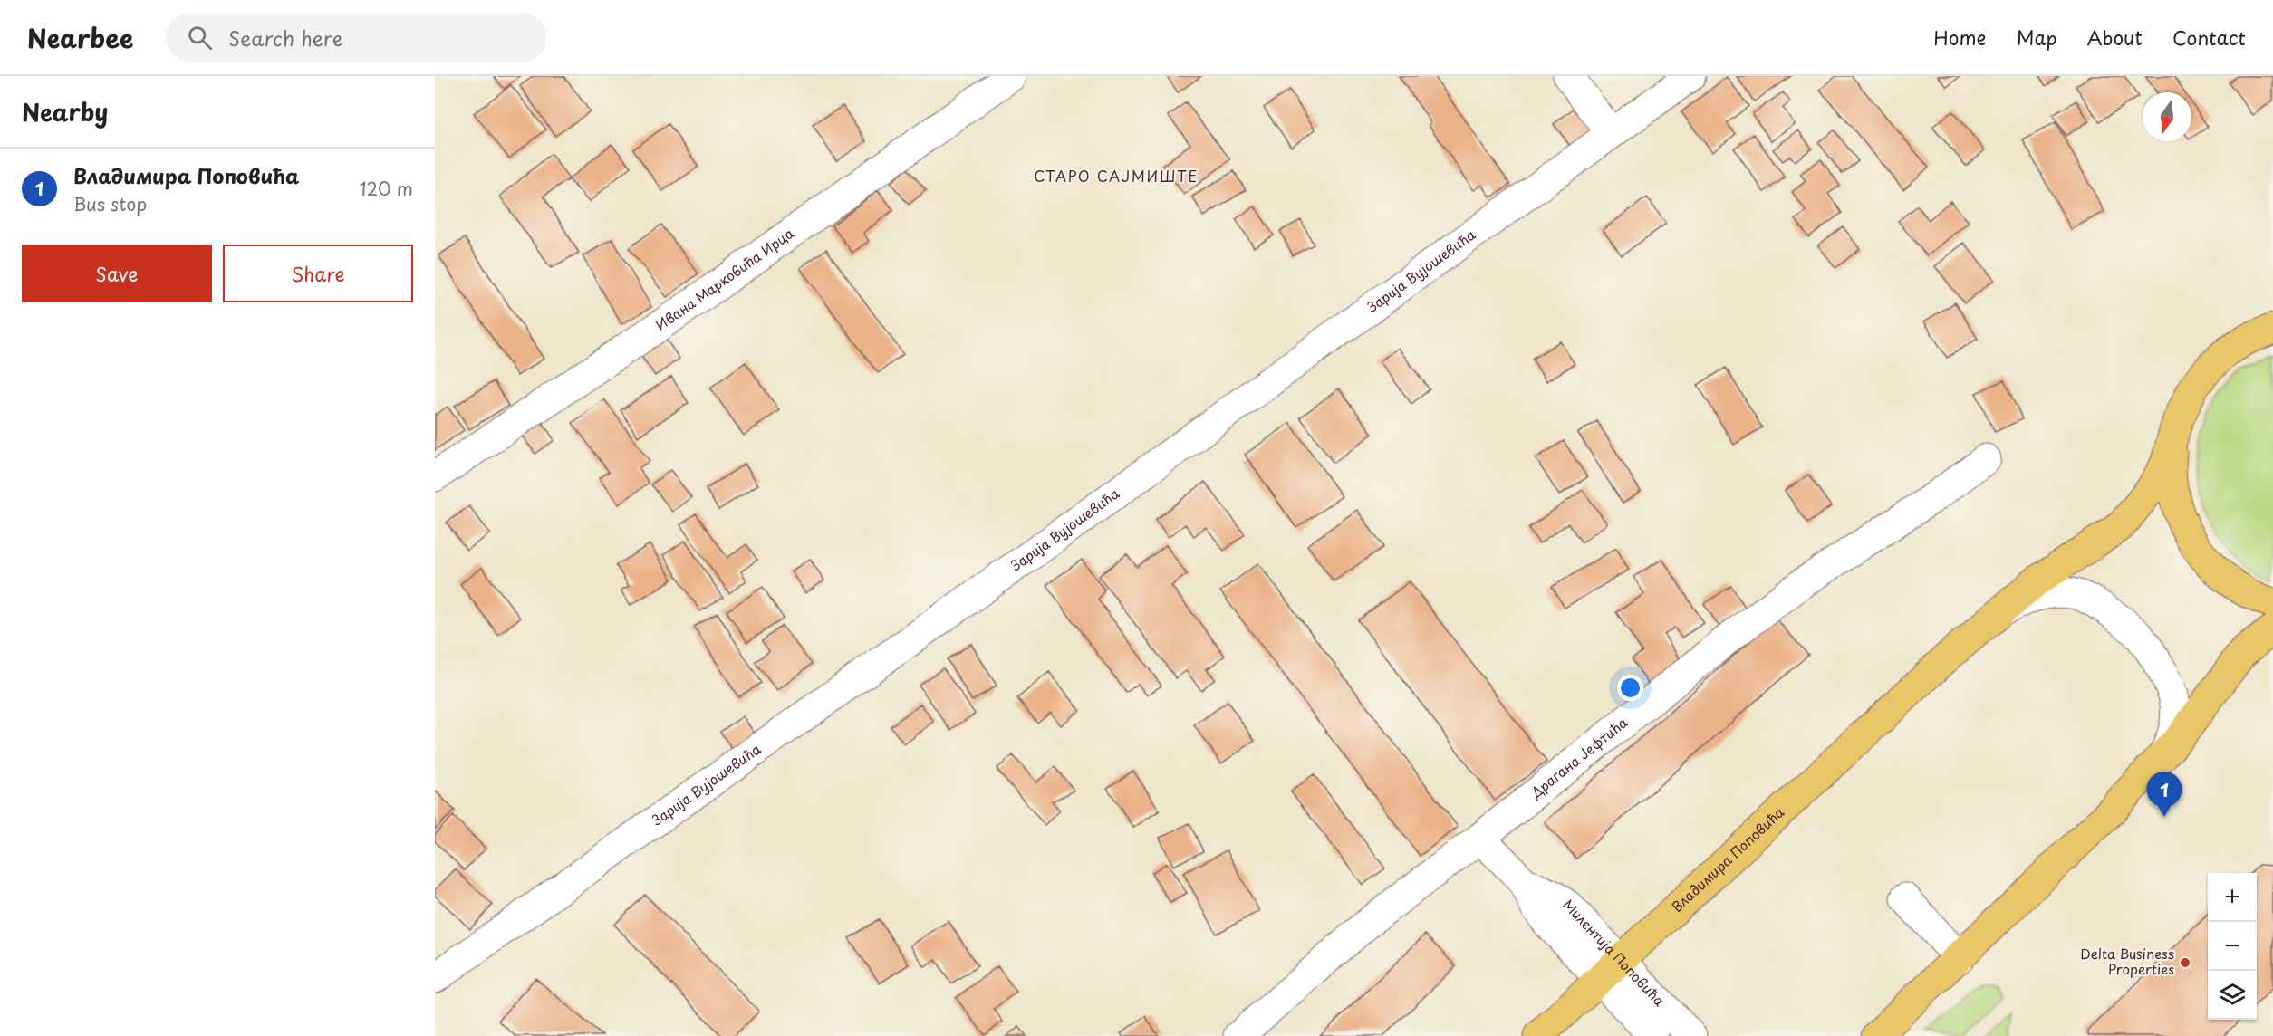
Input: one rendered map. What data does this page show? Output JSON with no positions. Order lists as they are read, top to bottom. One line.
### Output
{"streets":{"main road":["Владимира Поповића"],"street":["Зарија Вујошевића","Ивана Марковића Ирца","Драгана Јефтића","Милентија Поповића"]},"crossings":[["Драгана Јефтића","Милентија Поповића"],["Владимира Поповића","Милентија Поповића"]],"districts":["СТАРО САЈМИШТЕ"],"places":["Delta Business Properties"],"north":"bottom","page":{"header":"Nearbee","search":"Search here","nav":["Home","Map","About","Contact"],"heading":"Nearby","list":[{"mark":"1","name":"Владимира Поповића","note":"Bus stop","value":"120 m"}],"buttons":["Save","Share"],"pins":"1","map_buttons":["+","−"]}}
